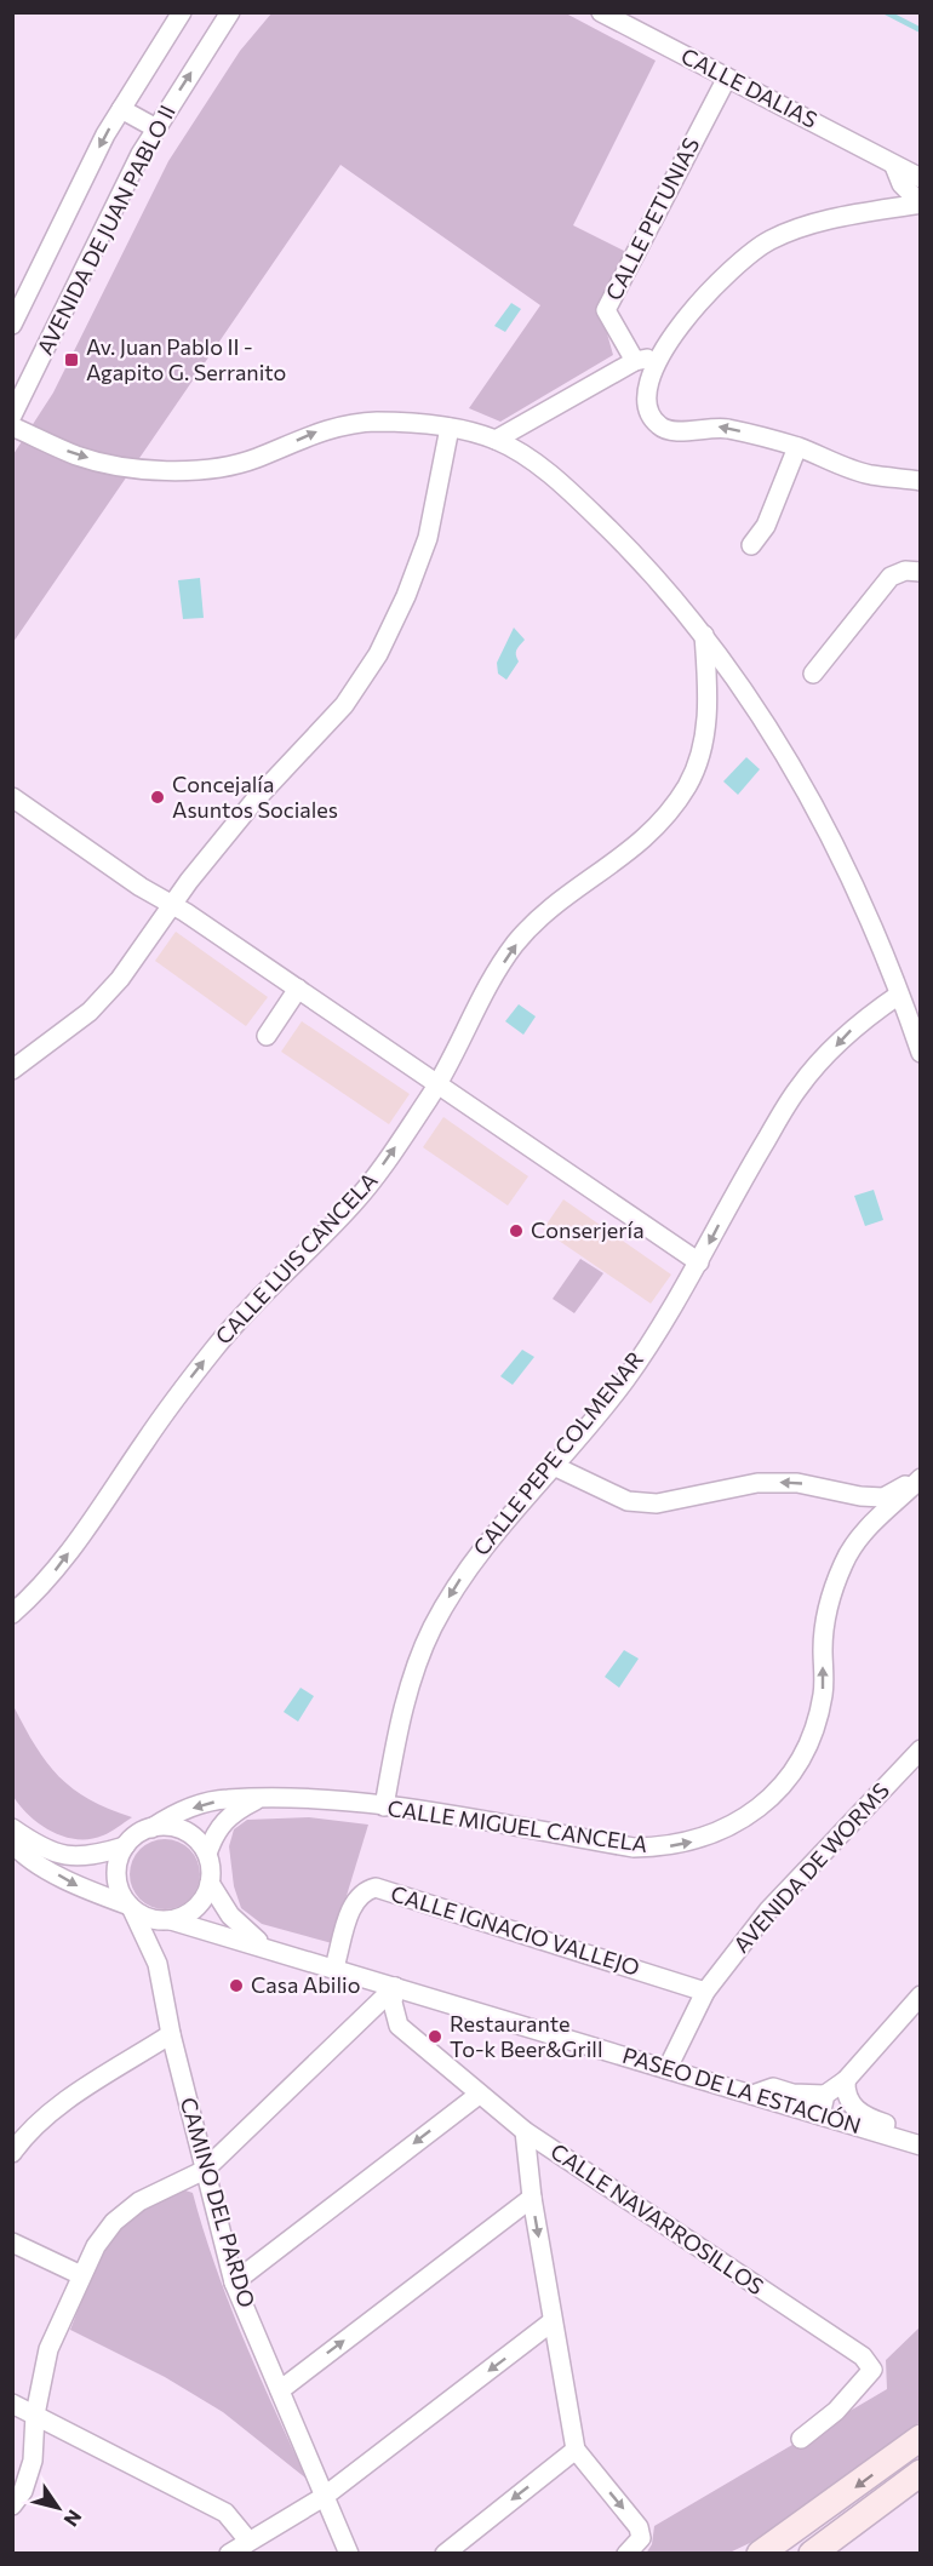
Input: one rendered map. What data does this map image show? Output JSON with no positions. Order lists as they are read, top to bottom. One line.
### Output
{"streets":{"street":["CALLE DALIAS","CALLE PETUNIAS","AVENIDA DE JUAN PABLO II","CALLE LUIS CANCELA","CALLE PEPE COLMENAR","CALLE MIGUEL CANCELA","AVENIDA DE WORMS","CALLE IGNACIO VALLEJO","PASEO DE LA ESTACIÓN","CAMINO DEL PARDO","CALLE NAVARROSILLOS"]},"crossings":[["CALLE DALIAS","CALLE PETUNIAS"],["CALLE PEPE COLMENAR","CALLE MIGUEL CANCELA"],["CALLE MIGUEL CANCELA","PASEO DE LA ESTACIÓN"],["CALLE MIGUEL CANCELA","CAMINO DEL PARDO"],["AVENIDA DE WORMS","CALLE IGNACIO VALLEJO"],["AVENIDA DE WORMS","PASEO DE LA ESTACIÓN"],["CALLE IGNACIO VALLEJO","PASEO DE LA ESTACIÓN"],["PASEO DE LA ESTACIÓN","CAMINO DEL PARDO"],["PASEO DE LA ESTACIÓN","CALLE NAVARROSILLOS"]],"one_way":["CALLE LUIS CANCELA","CALLE PEPE COLMENAR"],"places":{"transit":["Av. Juan Pablo II - Agapito G. Serranito"],"other":["Concejalía Asuntos Sociales","Conserjería","Casa Abilio","Restaurante To-k Beer&Grill"]},"north":"bottom right"}
